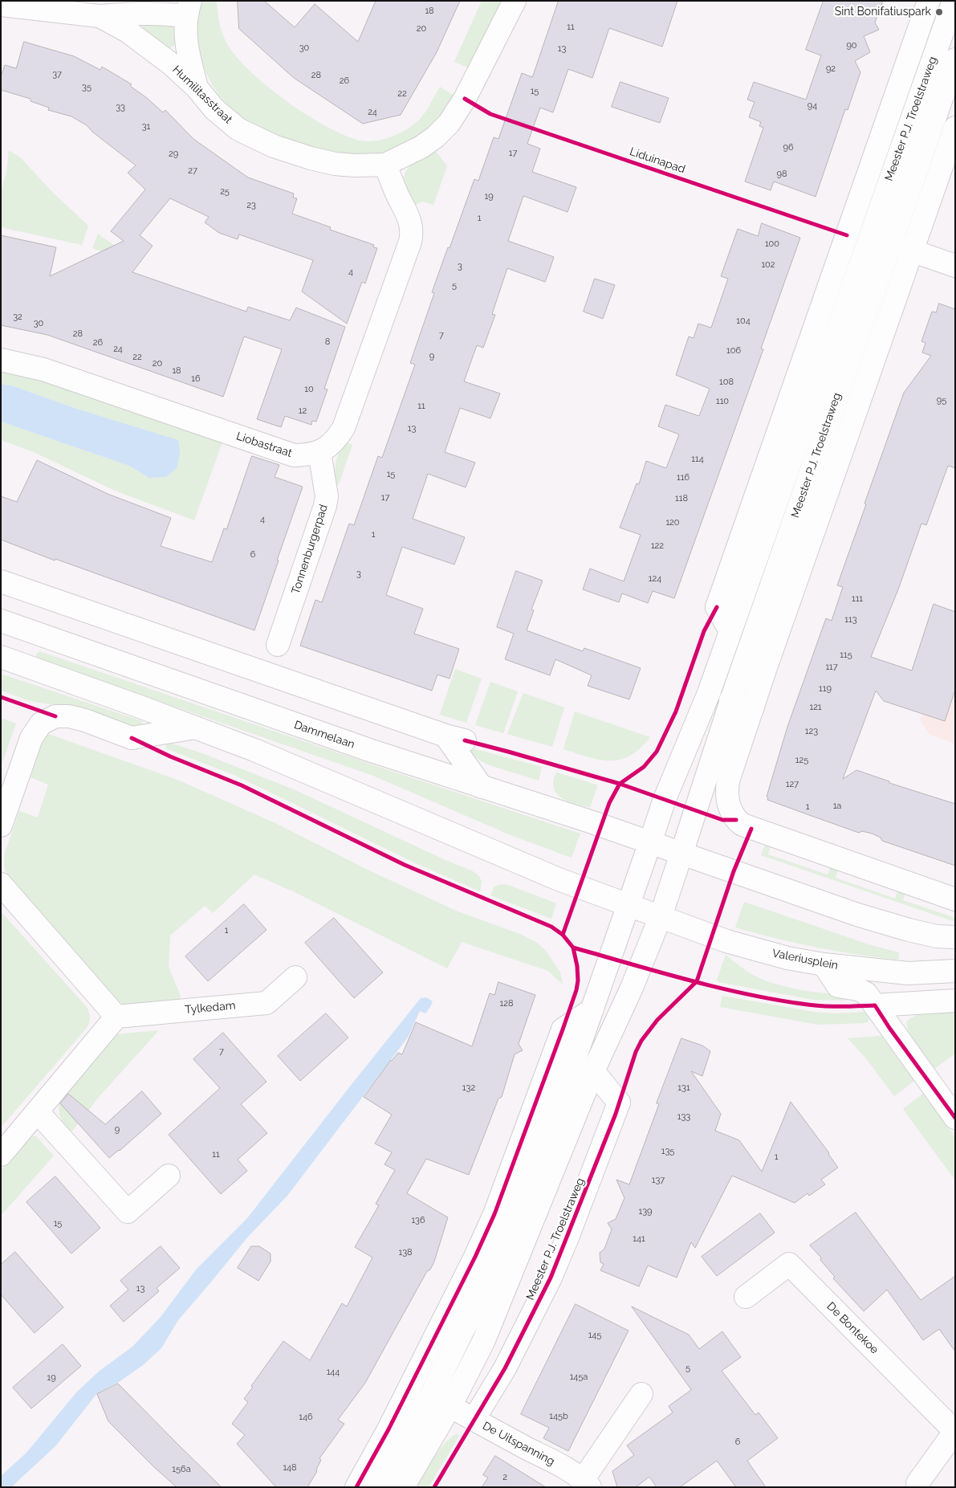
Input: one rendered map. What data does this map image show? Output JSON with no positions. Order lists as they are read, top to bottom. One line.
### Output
{"streets":{"street":["Humilitasstraat","Meester P.J. Troelstraweg","Liobastraat","Tonnenburgerpad","Dammelaan","Valeriusplein","Tylkedam","De Bontekoe","De Uitspanning"],"cycle path":["Liduinapad"]},"crossings":[["Humilitasstraat","Liobastraat"],["Meester P.J. Troelstraweg","Dammelaan"],["Meester P.J. Troelstraweg","De Uitspanning"],["Liobastraat","Tonnenburgerpad"]],"places":["Sint Bonifatiuspark"],"house_numbers":["18","11","20","90","30","13","92","37","28","26","35","15","22","94","33","24","31","96","17","29","27","98","25","19","23","1","100","102","3","4","5","32","104","30","28","7","8","26","24","106","9","22","20","18","16","108","10","95","110","11","12","13","114","15","116","17","118","4","120","1","122","6","3","124","111","113","115","117","119","121","123","125","127","1a","1","1","128","7","132","131","133","9","135","11","1","137","139","136","15","141","138","13","145","5","144","145a","19","145b","146","6","148","156a","2"]}
